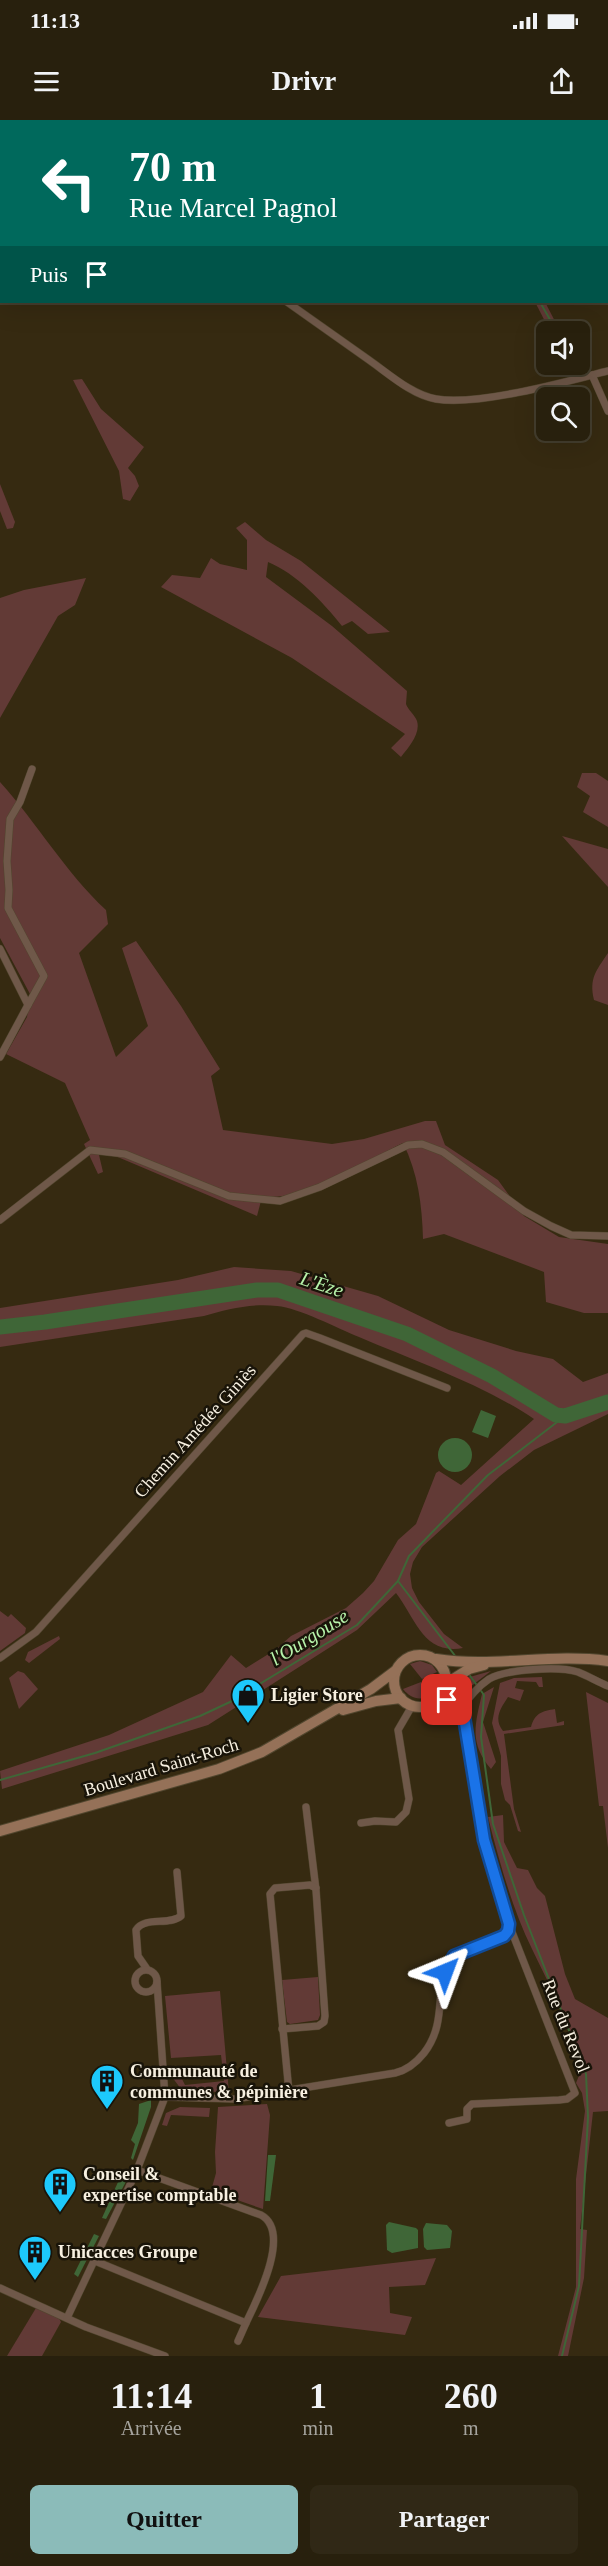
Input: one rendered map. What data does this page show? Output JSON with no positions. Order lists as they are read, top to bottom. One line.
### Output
{"streets":{"main road":["Boulevard Saint-Roch"],"street":["Chemin Amédée Giniès","Rue du Revol"]},"water":["L'Èze","l'Ourgouse"],"places":{"shop":["Ligier Store"],"building":["Communauté de communes & pépinière","Conseil & expertise comptable","Unicacces Groupe"]},"page":{"status":"11:13","header":"Drivr","turn":["70 m","Rue Marcel Pagnol"],"then":"Puis","eta":["11:14","Arrivée","1","min","260","m"],"buttons":["Quitter","Partager"]}}
